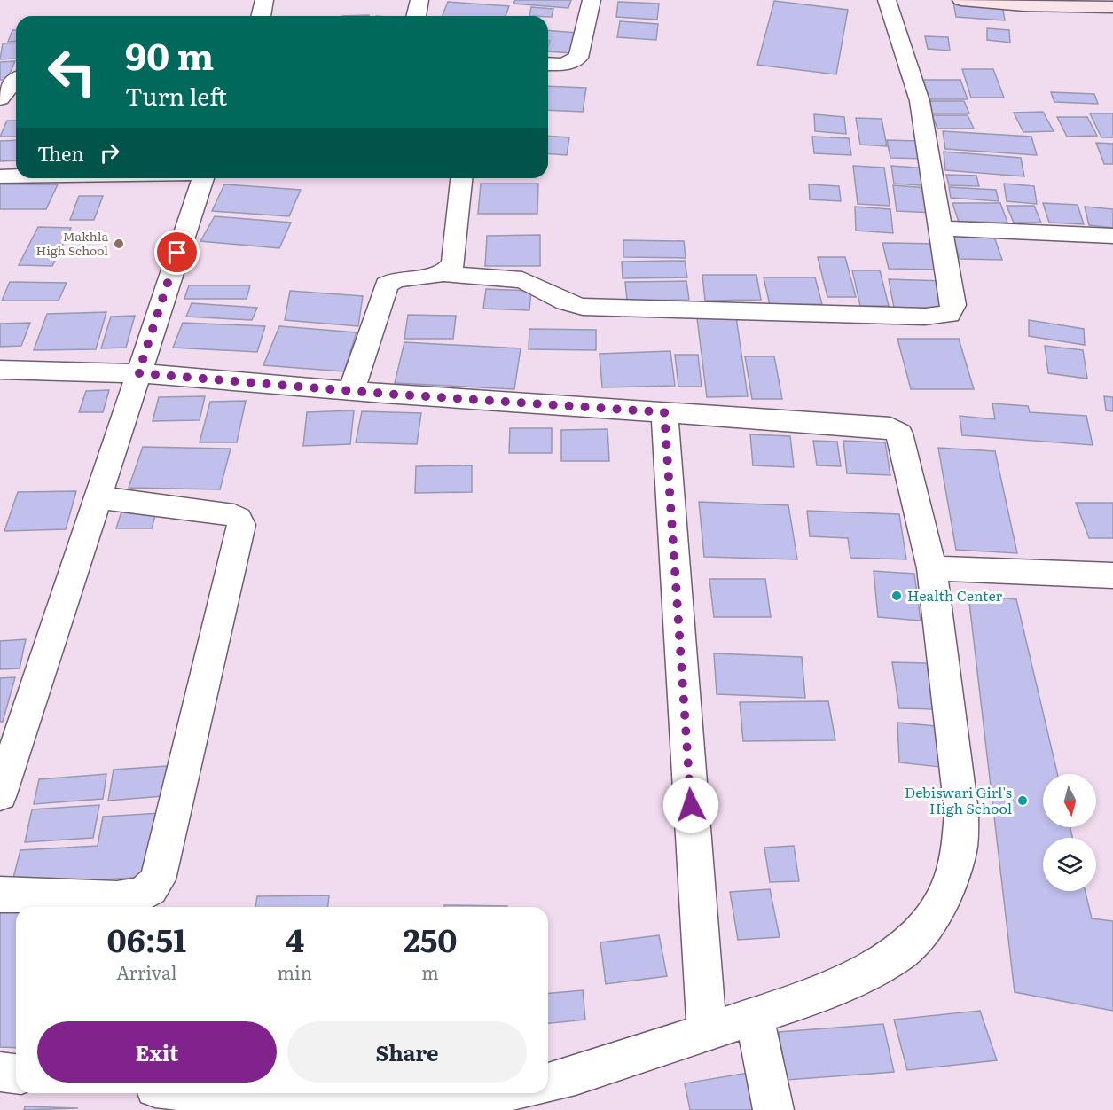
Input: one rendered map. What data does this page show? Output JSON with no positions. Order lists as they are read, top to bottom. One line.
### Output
{"places":["Makhla High School","Health Center","Debiswari Girl's High School"],"north":"bottom","page":{"turn":["90 m","Turn left"],"then":"Then","eta":["06:51","Arrival","4","min","250","m"],"buttons":["Exit","Share"]}}
